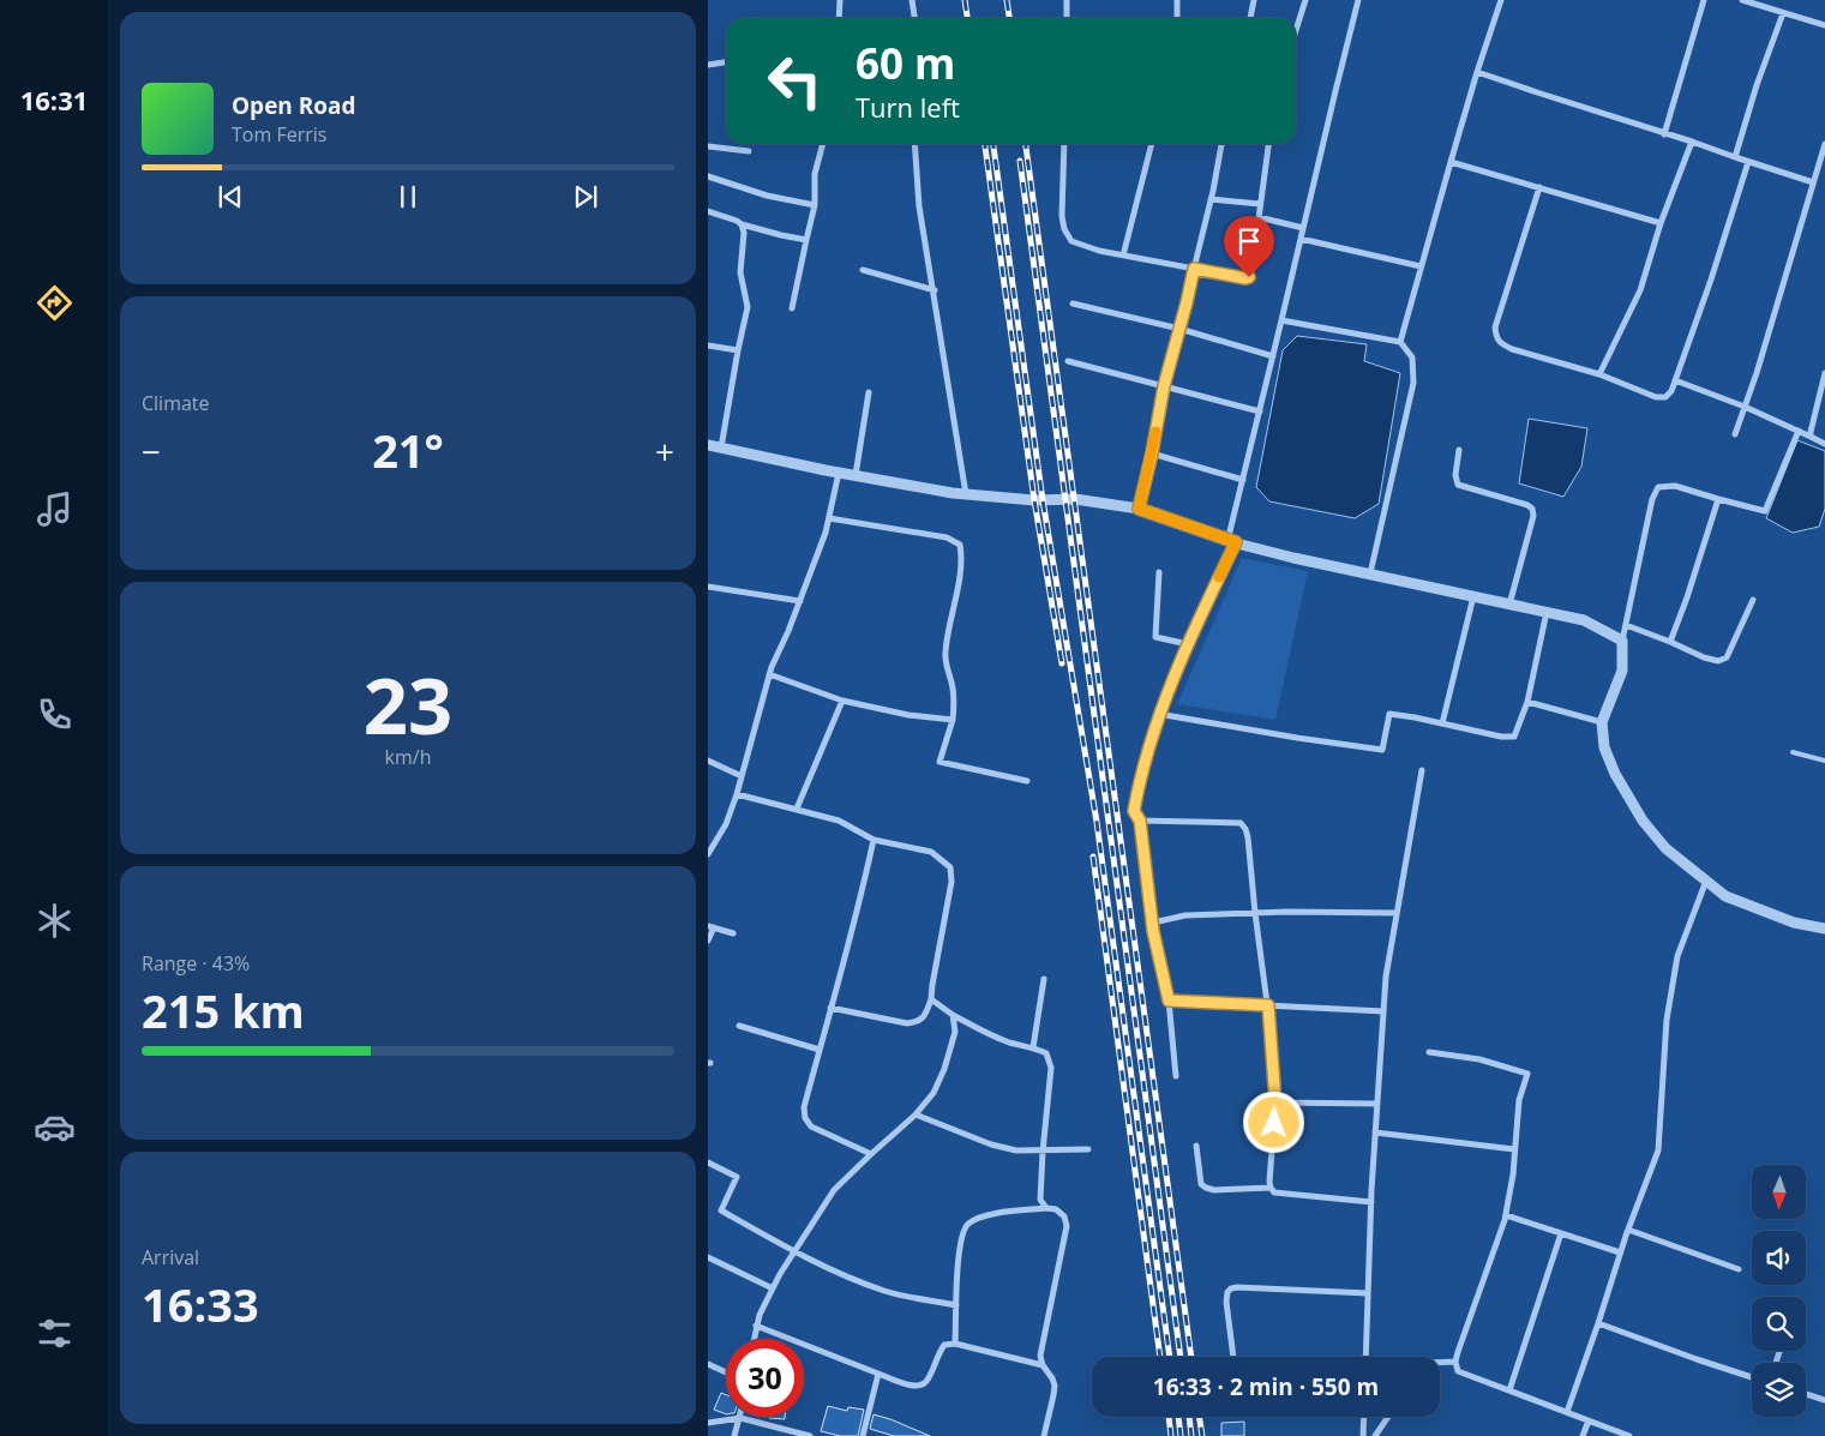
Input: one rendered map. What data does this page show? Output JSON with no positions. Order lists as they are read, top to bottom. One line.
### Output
{"north":"bottom","page":{"tabs":"16:31","turn":["60 m","Turn left"],"song":["Open Road","Tom Ferris"],"tile":["Climate",["23","km/h"],["Range · 43%","215 km"],["Arrival","16:33"]],"heat":["−","21°","+"],"limit":"30","trip":"16:33 · 2 min · 550 m"}}
